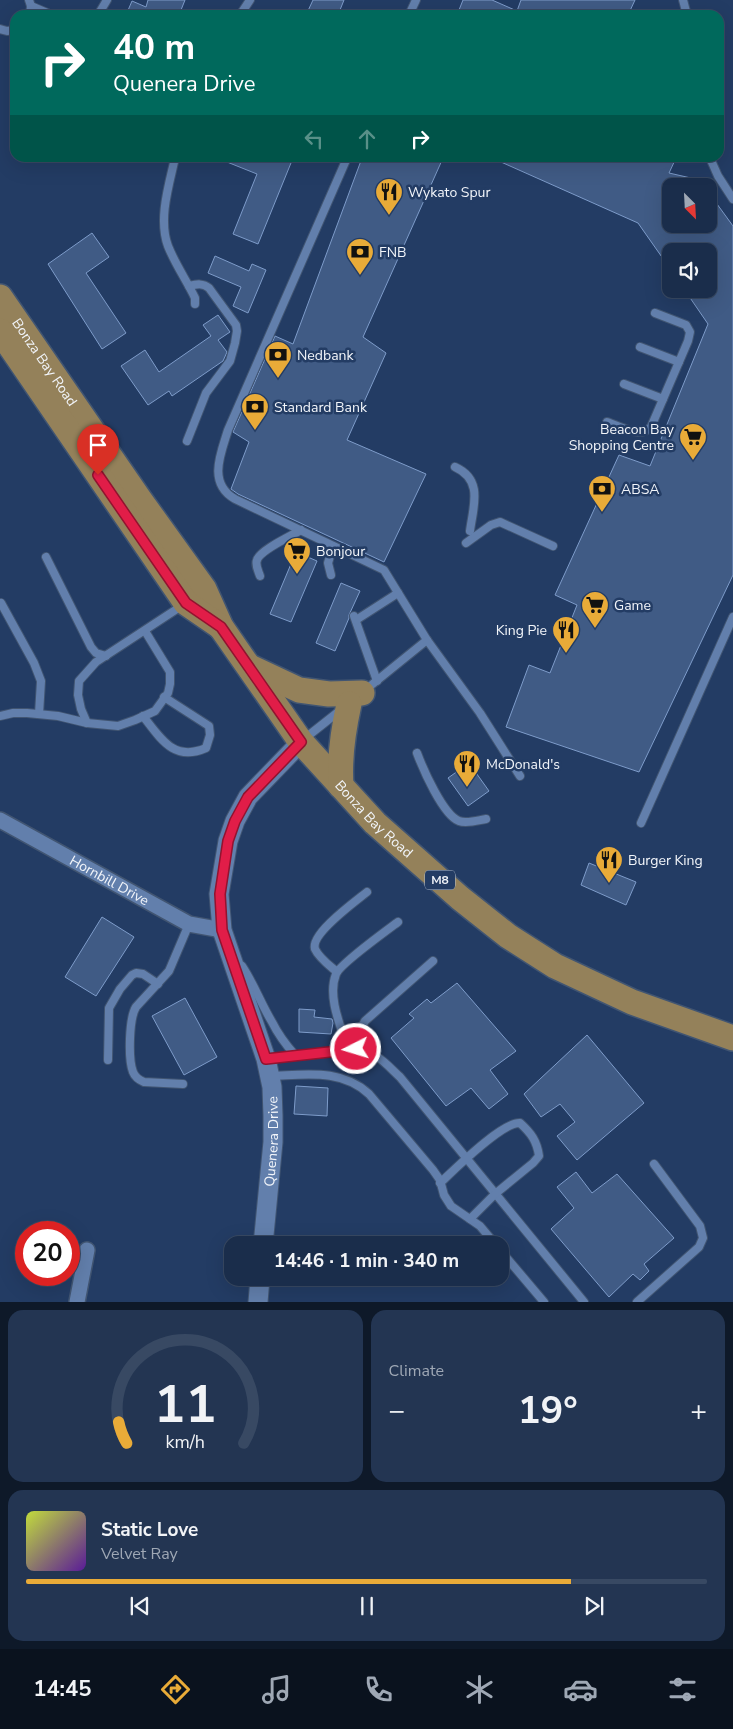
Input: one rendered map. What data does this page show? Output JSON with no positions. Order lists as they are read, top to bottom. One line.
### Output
{"streets":{"main road":["Bonza Bay Road","M8"],"street":["Hornbill Drive","Quenera Drive"]},"crossings":[["Bonza Bay Road","Quenera Drive"],["Hornbill Drive","Quenera Drive"]],"places":{"restaurant":["Wykato Spur","King Pie","McDonald's","Burger King"],"bank":["FNB","Nedbank","Standard Bank","ABSA"],"supermarket":["Beacon Bay Shopping Centre","Bonjour","Game"]},"north":"bottom right","page":{"turn":["40 m","Quenera Drive"],"limit":"20","trip":"14:46 · 1 min · 340 m","tile":"Climate","heat":["−","19°","+"],"song":["Static Love","Velvet Ray"],"tabs":"14:45","gauge":["11","km/h"]}}
